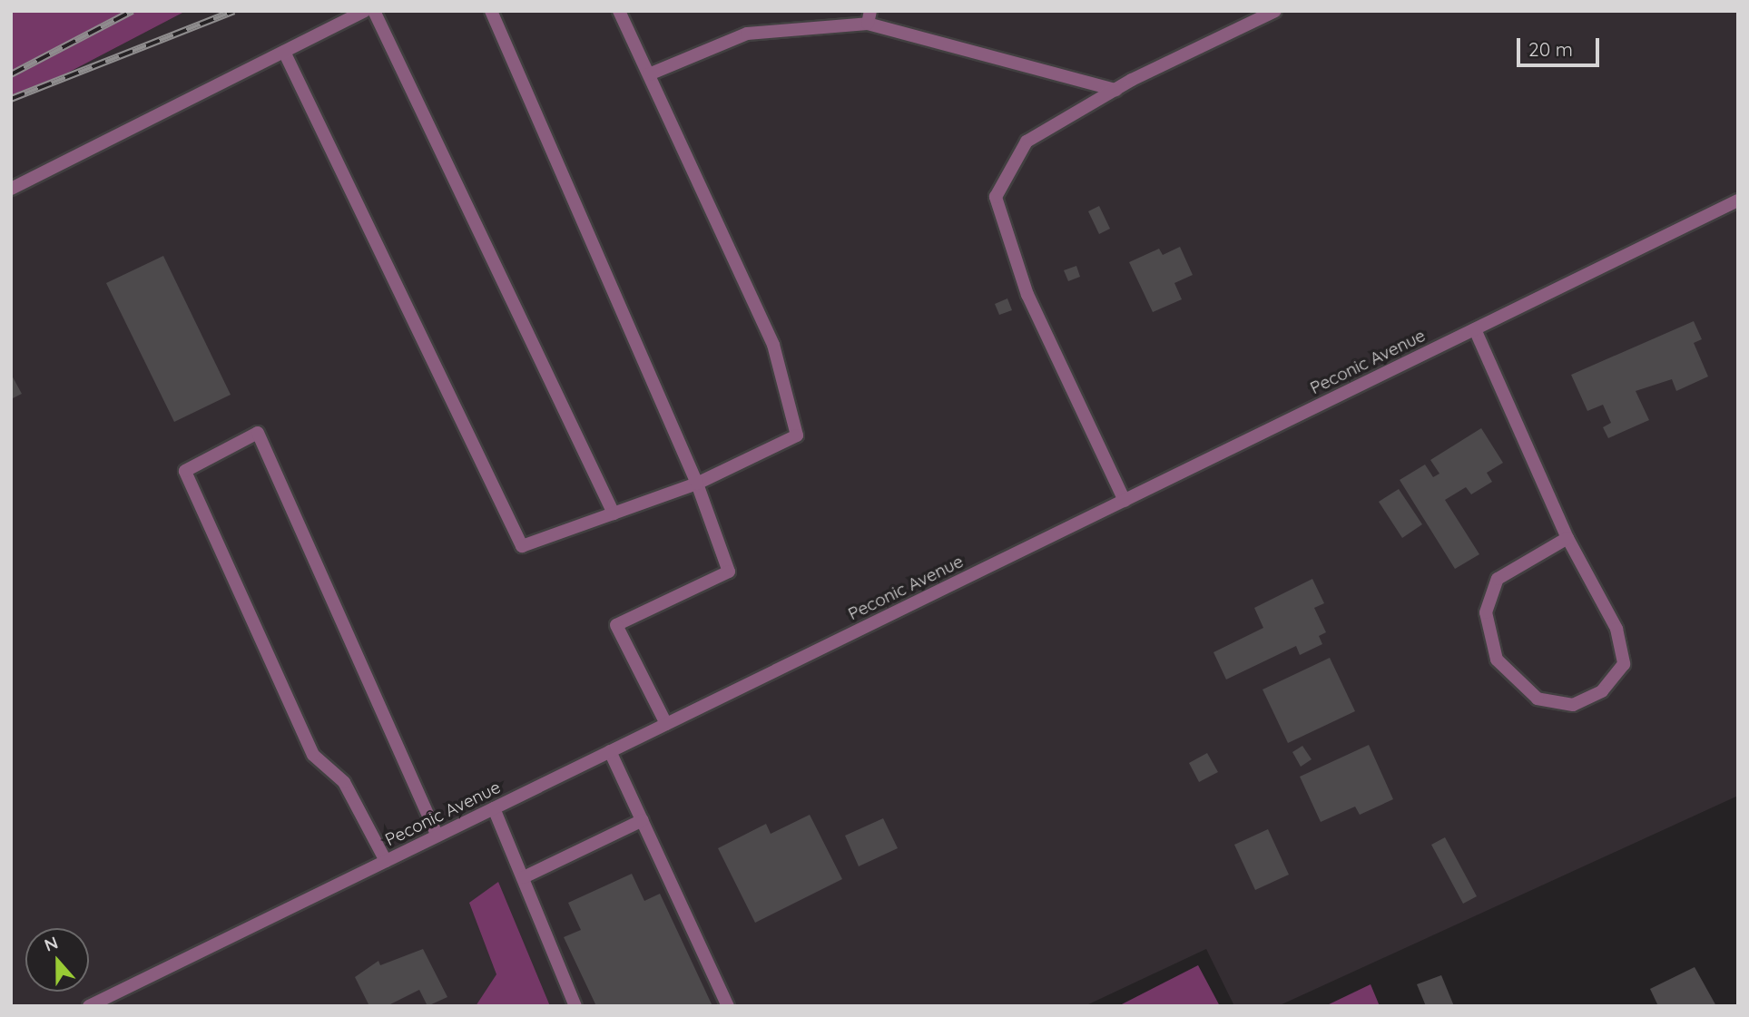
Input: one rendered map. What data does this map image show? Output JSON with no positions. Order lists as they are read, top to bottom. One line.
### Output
{"streets":{"street":["Peconic Avenue"]},"scale_bar":"20 m","north":"top"}
